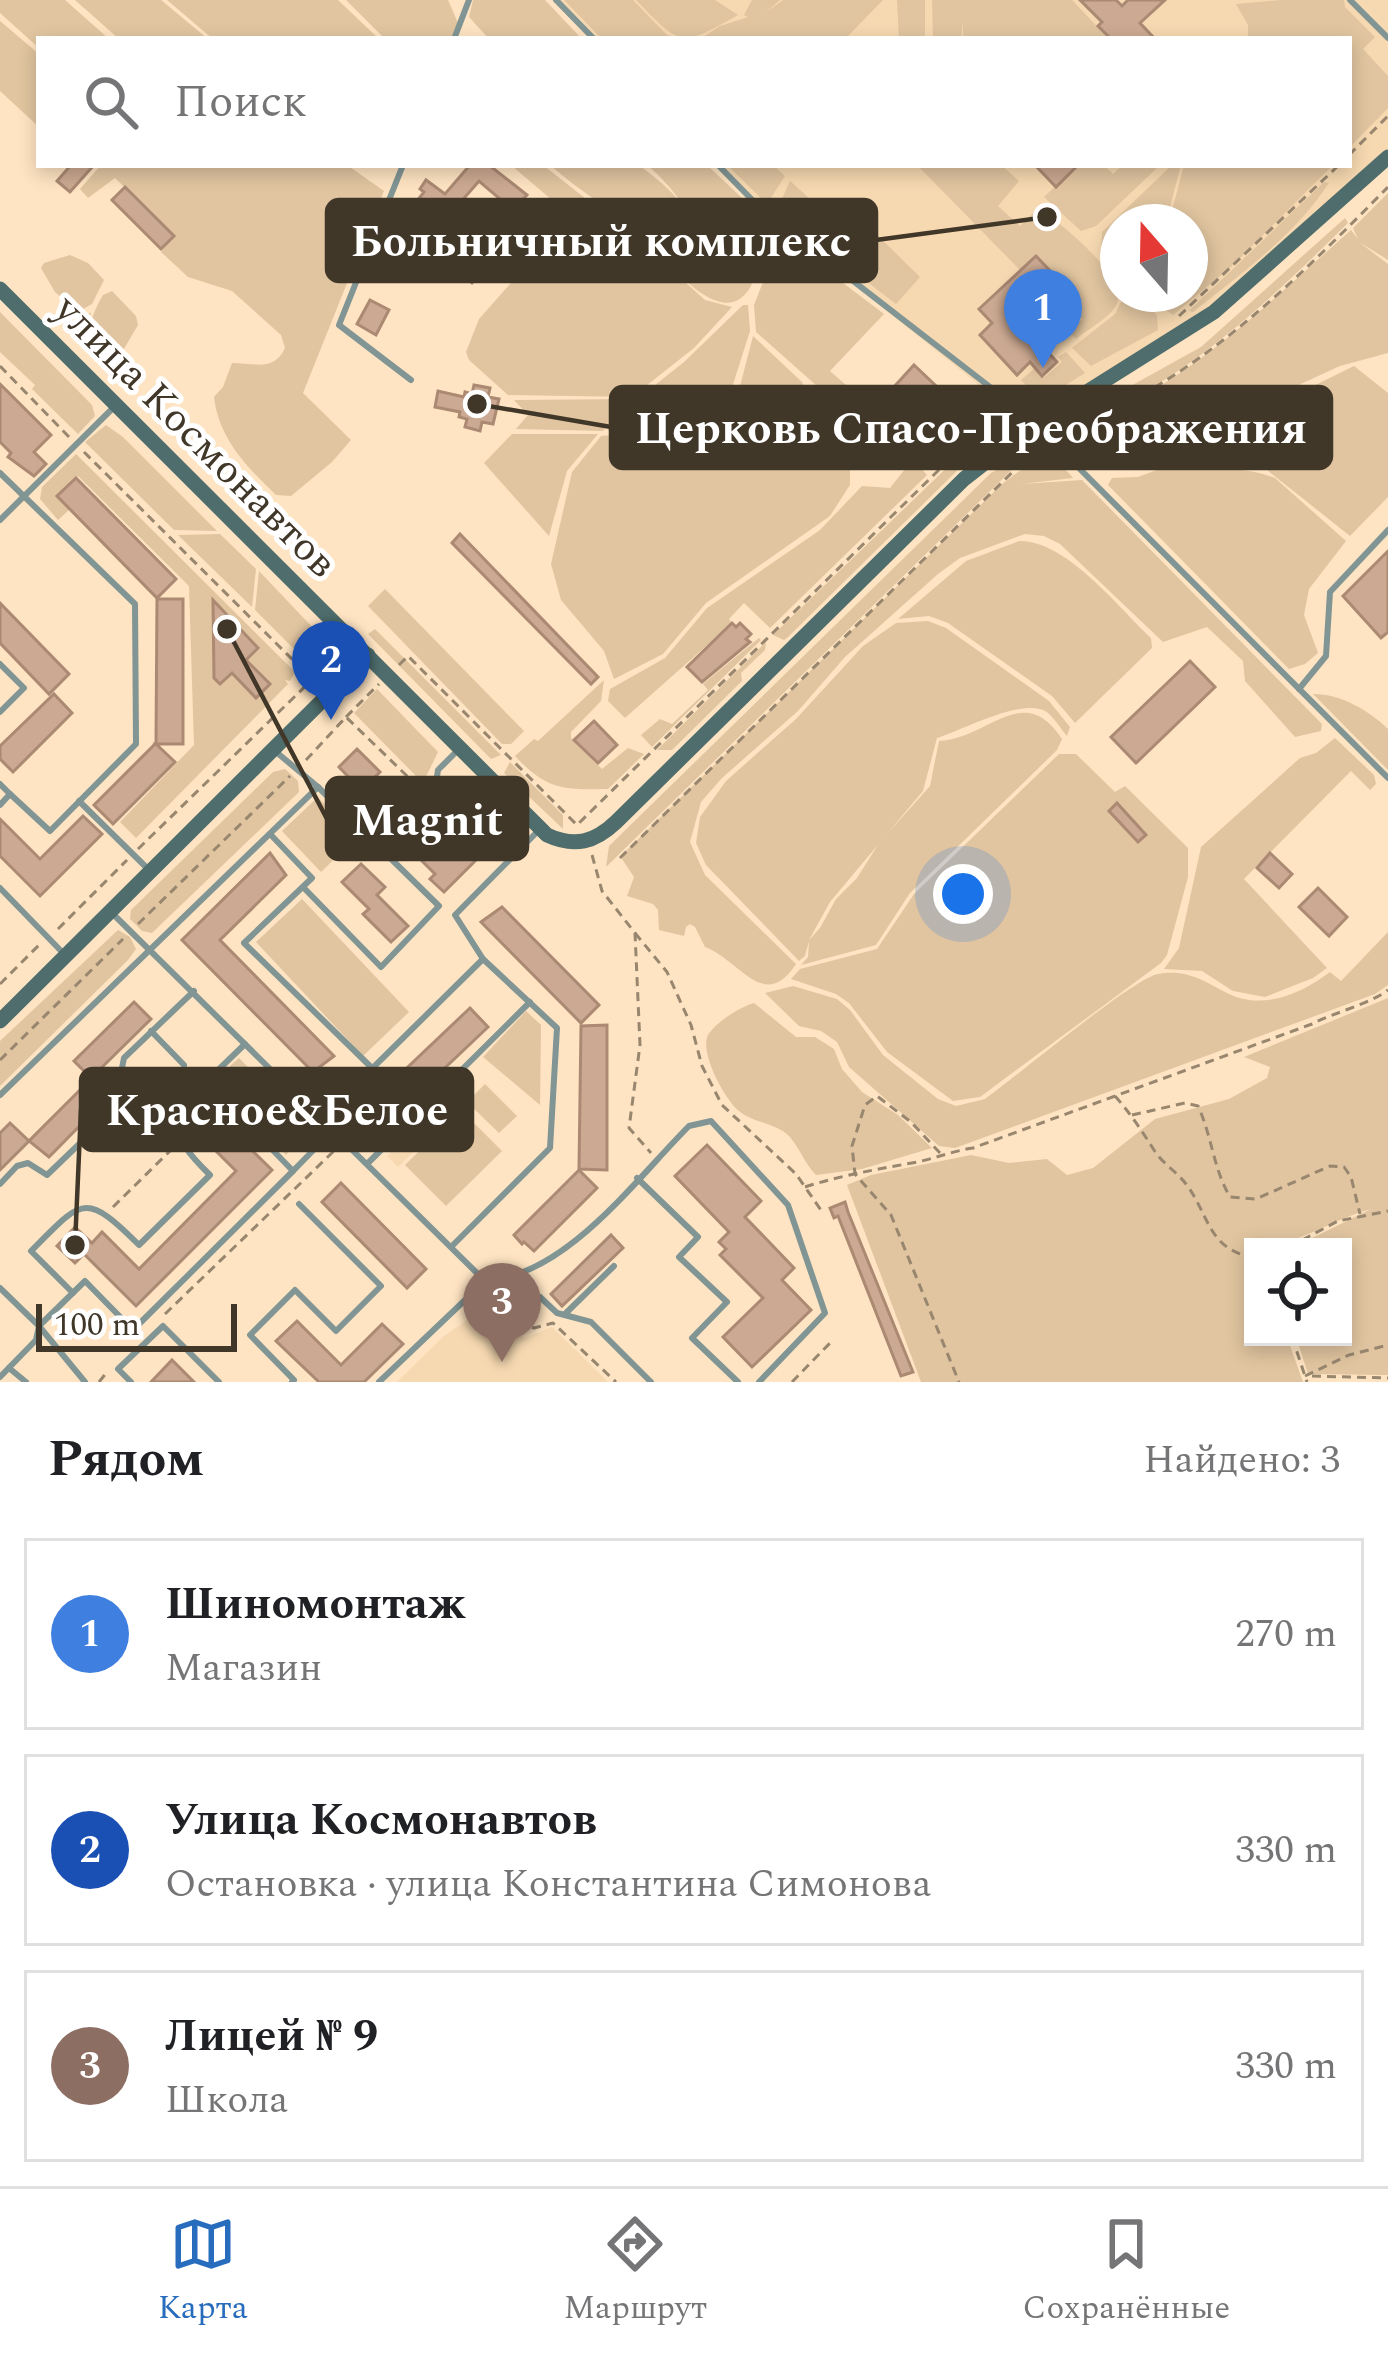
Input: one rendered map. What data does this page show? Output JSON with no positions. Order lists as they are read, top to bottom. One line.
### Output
{"streets":{"main road":["улица Космонавтов"]},"places":["Больничный комплекс","Церковь Спасо-Преображения","Magnit","Красное&Белое"],"scale_bar":"100 m","north":"top","page":{"search":"Поиск","pins":["1","2","3"],"scale":"100 m","heading":["Рядом","Найдено: 3"],"list":[{"mark":"1","name":"Шиномонтаж","note":"Магазин","value":"270 m"},{"mark":"2","name":"Улица Космонавтов","note":"Остановка · улица Константина Симонова","value":"330 m"},{"mark":"3","name":"Лицей № 9","note":"Школа","value":"330 m"}],"nav":["Карта","Маршрут","Сохранённые"]}}
